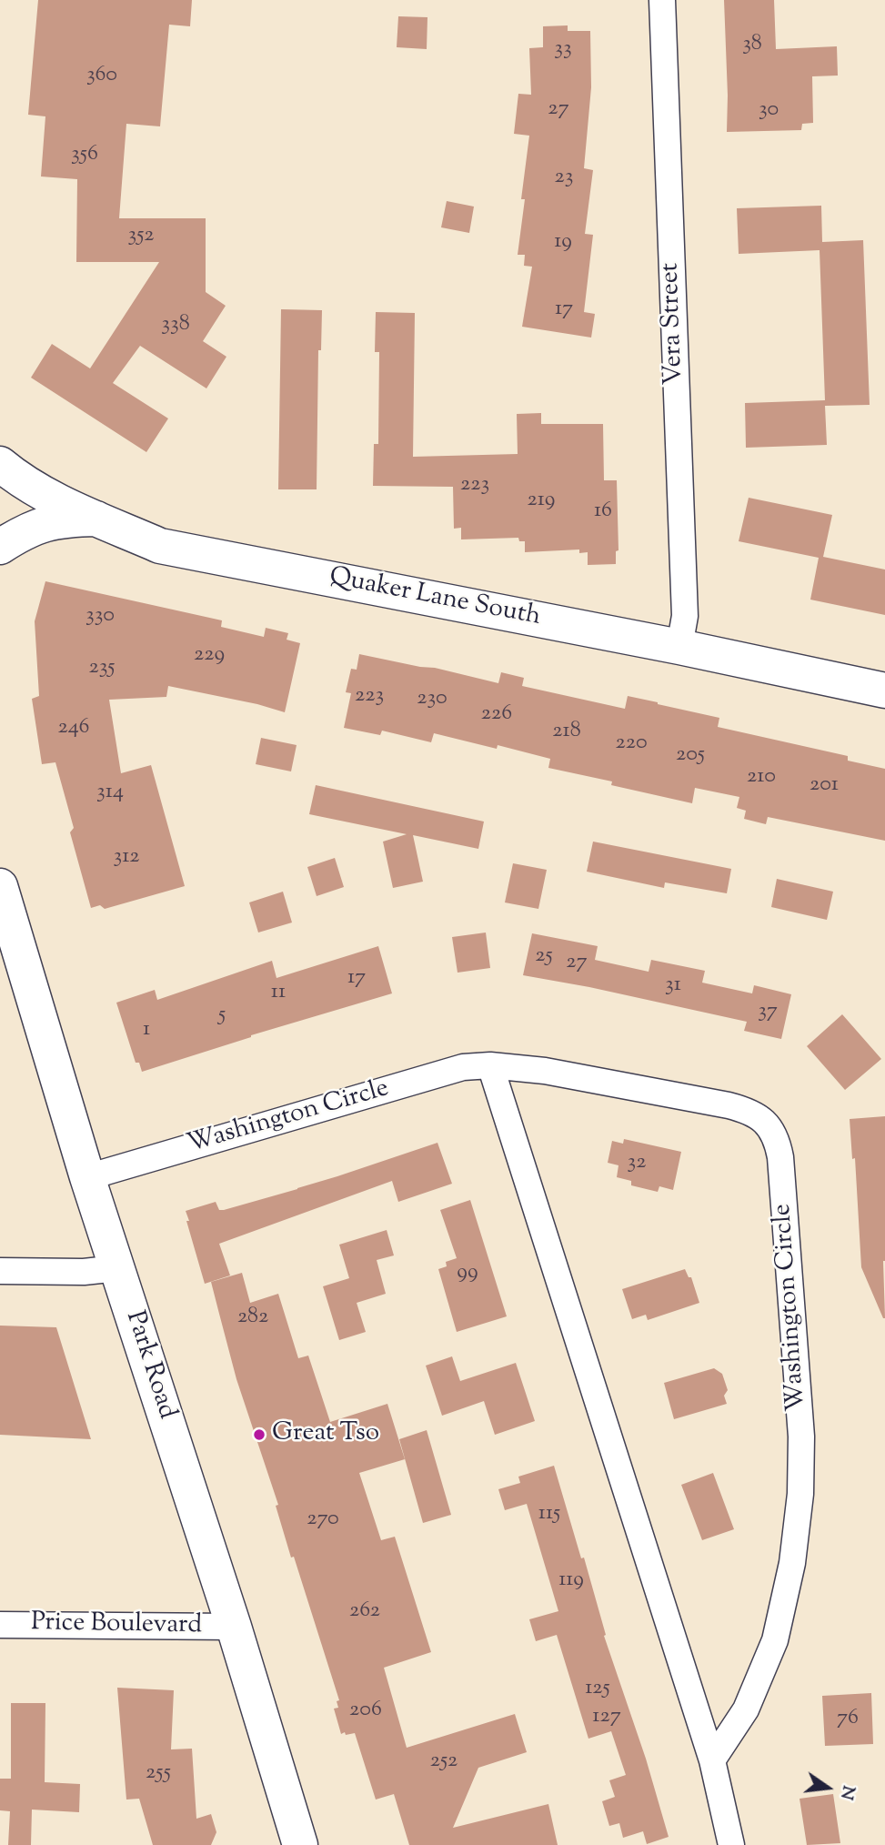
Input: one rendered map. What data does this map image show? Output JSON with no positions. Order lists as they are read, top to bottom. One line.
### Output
{"streets":{"main road":["Quaker Lane South","Park Road"],"street":["Vera Street","Washington Circle","Price Boulevard"]},"crossings":[["Vera Street","Quaker Lane South"],["Washington Circle","Park Road"],["Park Road","Price Boulevard"]],"places":["Great Tso"],"house_numbers":["38","33","360","27","30","356","23","352","19","17","338","223","219","16","330","229","235","223","230","226","246","218","220","205","210","201","314","312","25","27","17","31","11","37","5","1","32","99","282","115","270","119","262","125","206","127","76","252","255"],"north":"right"}
